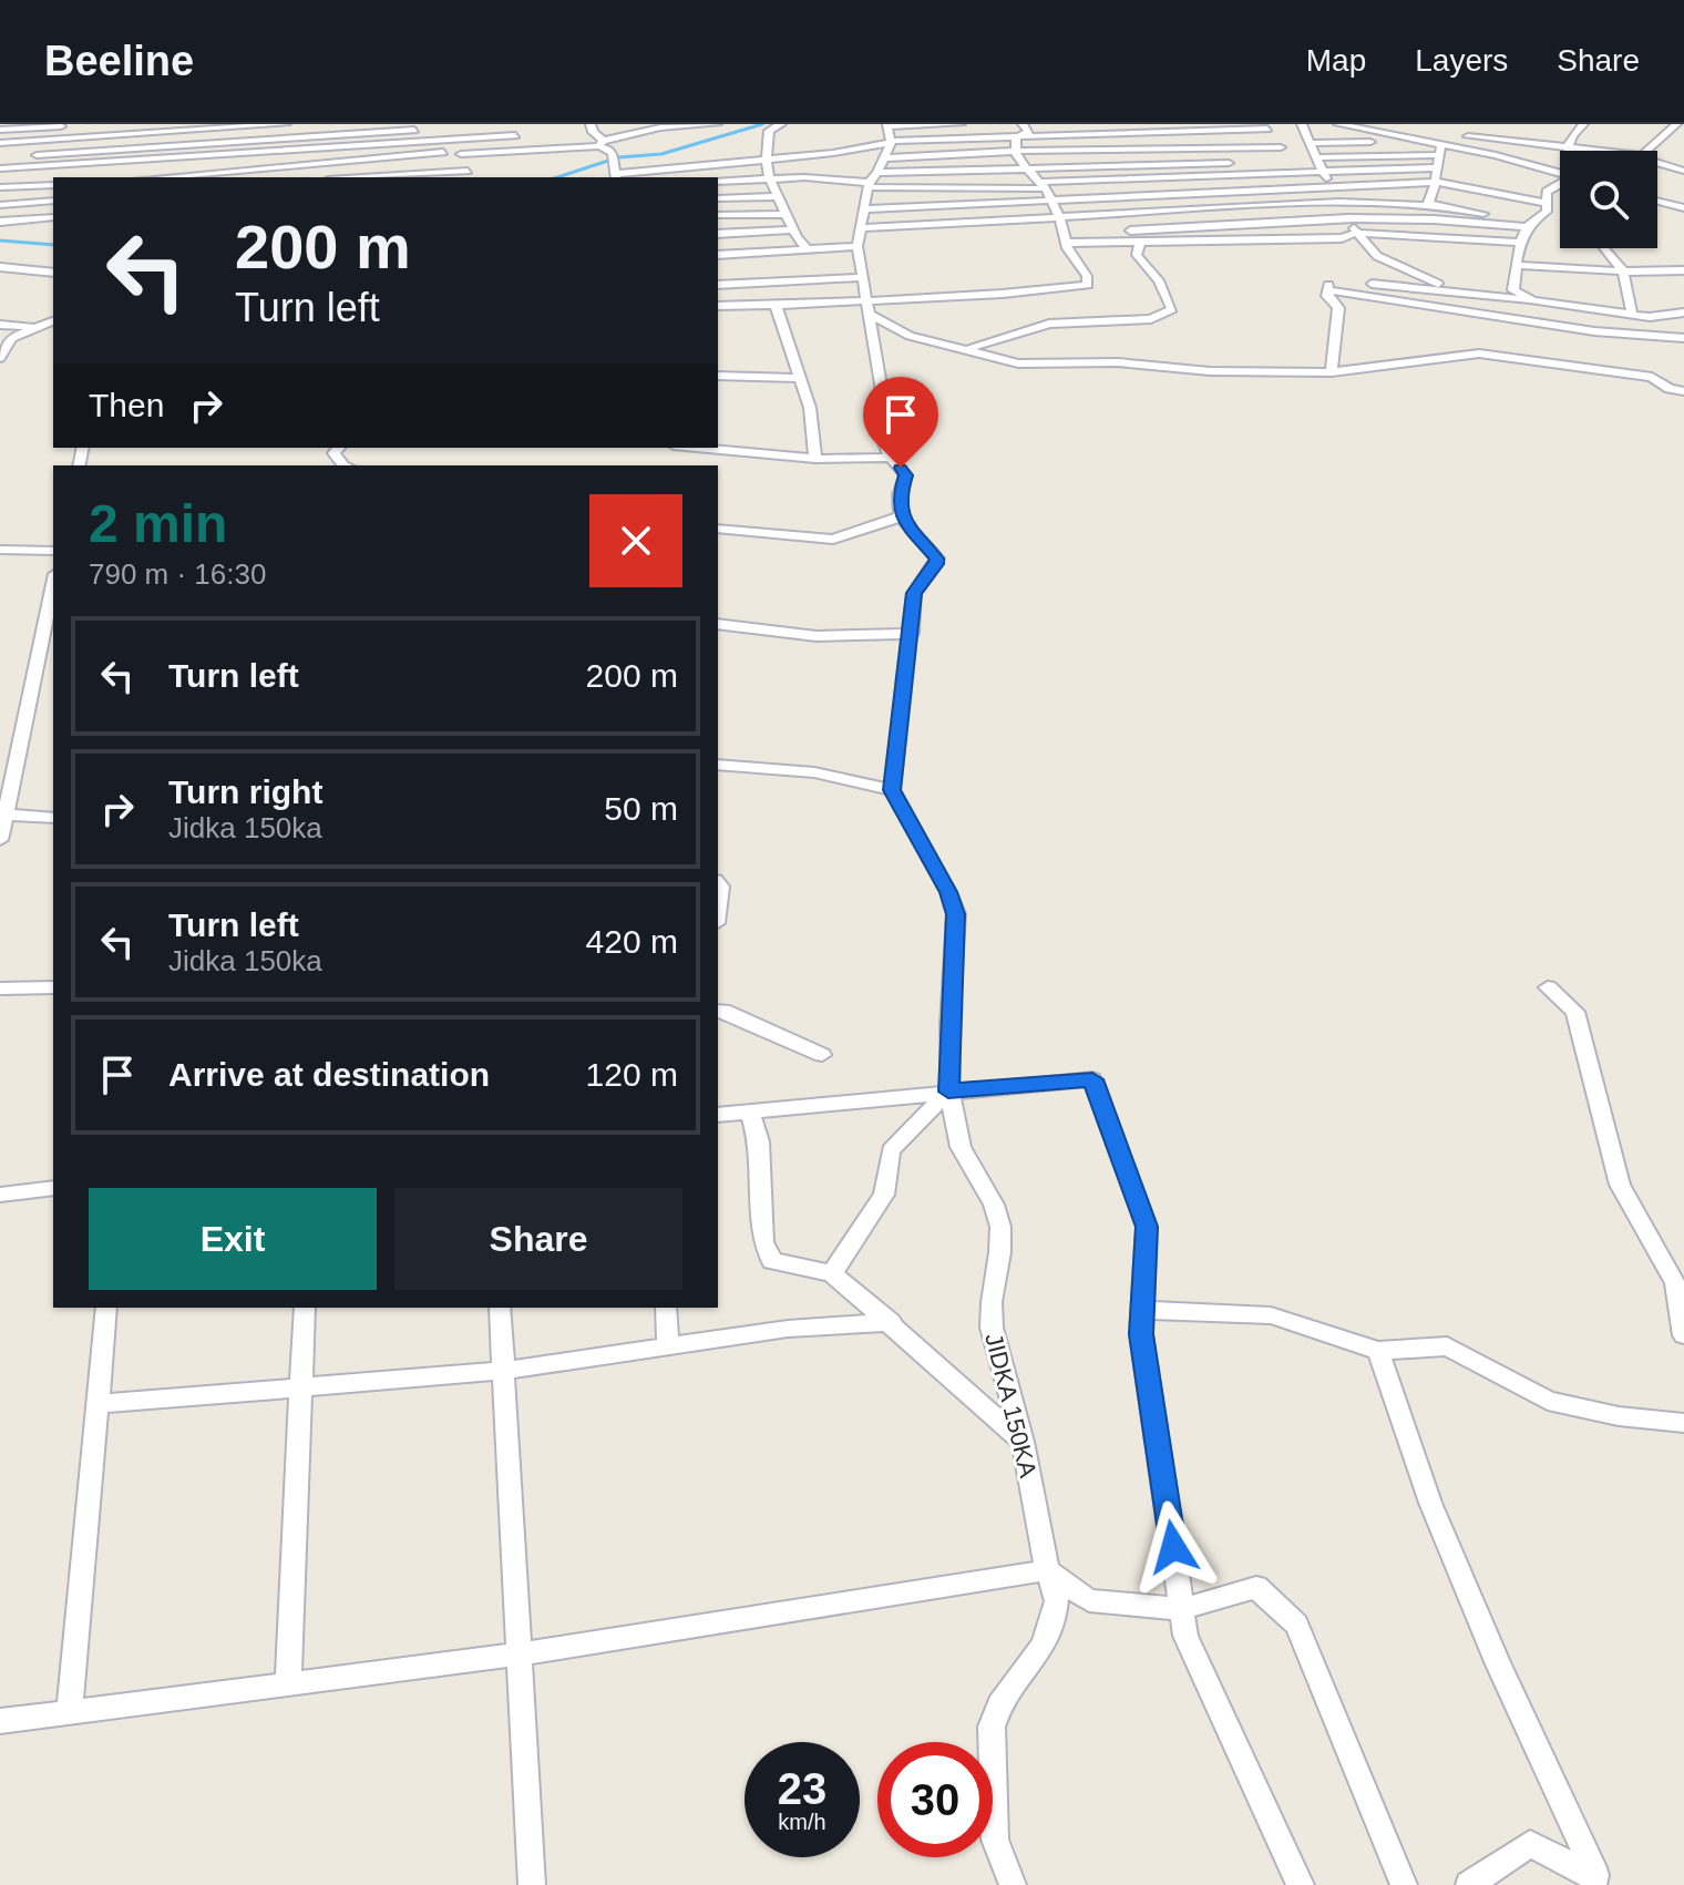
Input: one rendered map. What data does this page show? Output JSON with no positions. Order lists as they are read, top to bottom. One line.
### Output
{"streets":{"street":["JIDKA 150KA"]},"page":{"header":"Beeline","nav":["Map","Layers","Share"],"turn":["200 m","Turn left"],"then":"Then","heading":["2 min","790 m · 16:30"],"list":[{"name":"Turn left","value":"200 m"},{"name":"Turn right","note":"Jidka 150ka","value":"50 m"},{"name":"Turn left","note":"Jidka 150ka","value":"420 m"},{"name":"Arrive at destination","value":"120 m"}],"buttons":["Exit","Share"],"speed":"23 km/h","limit":"30"}}
